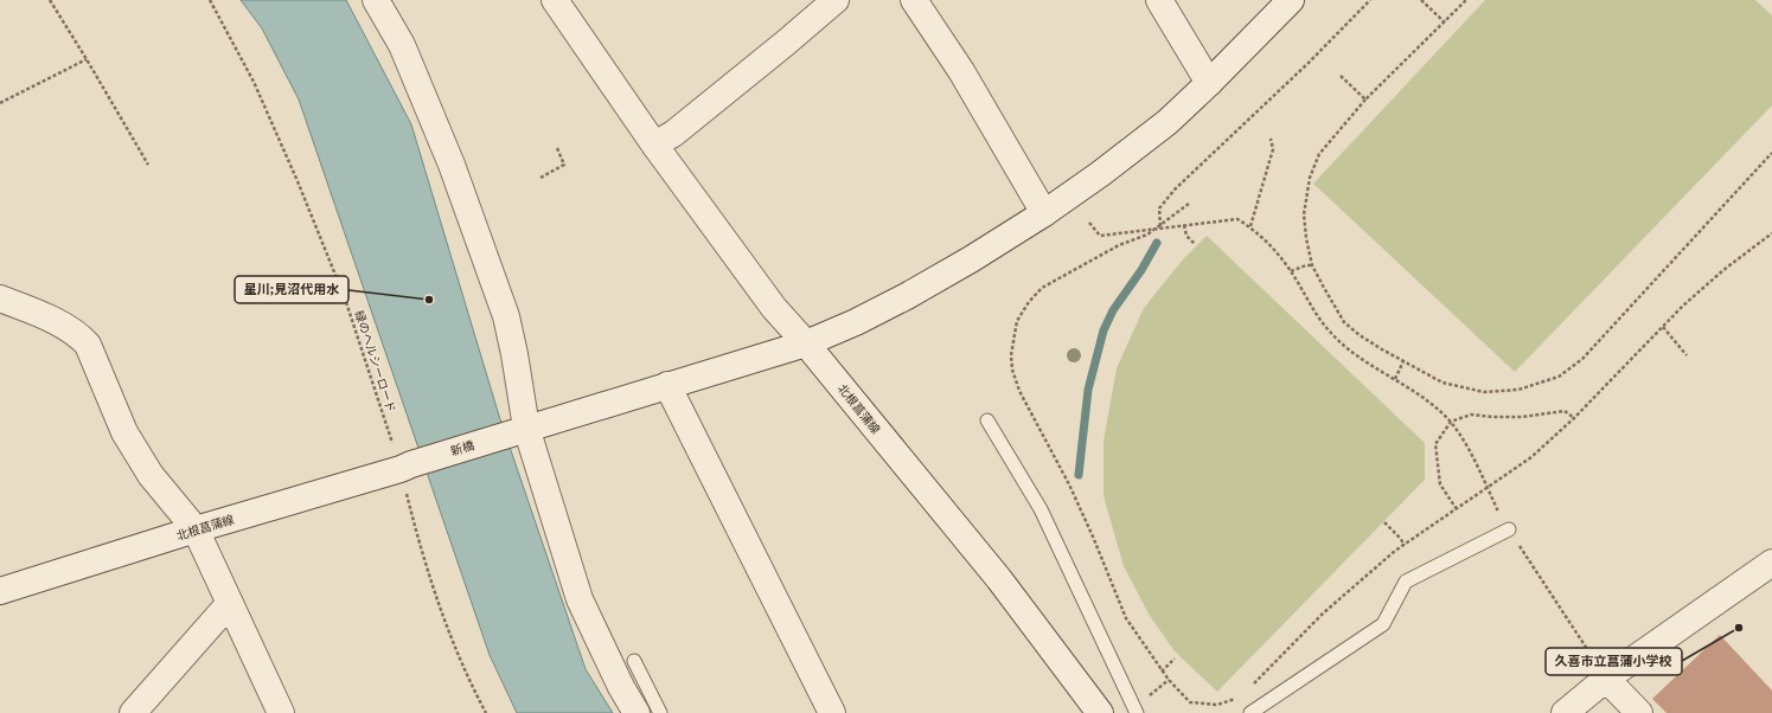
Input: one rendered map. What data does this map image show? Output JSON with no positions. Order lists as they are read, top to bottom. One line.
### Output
{"streets":{"street":["北根菖蒲線","新橋"],"path":["緑のヘルシーロード"]},"crossings":[["緑のヘルシーロード","北根菖蒲線"],["緑のヘルシーロード","新橋"],["北根菖蒲線","新橋"]],"places":["星川;見沼代用水","久喜市立菖蒲小学校"]}
